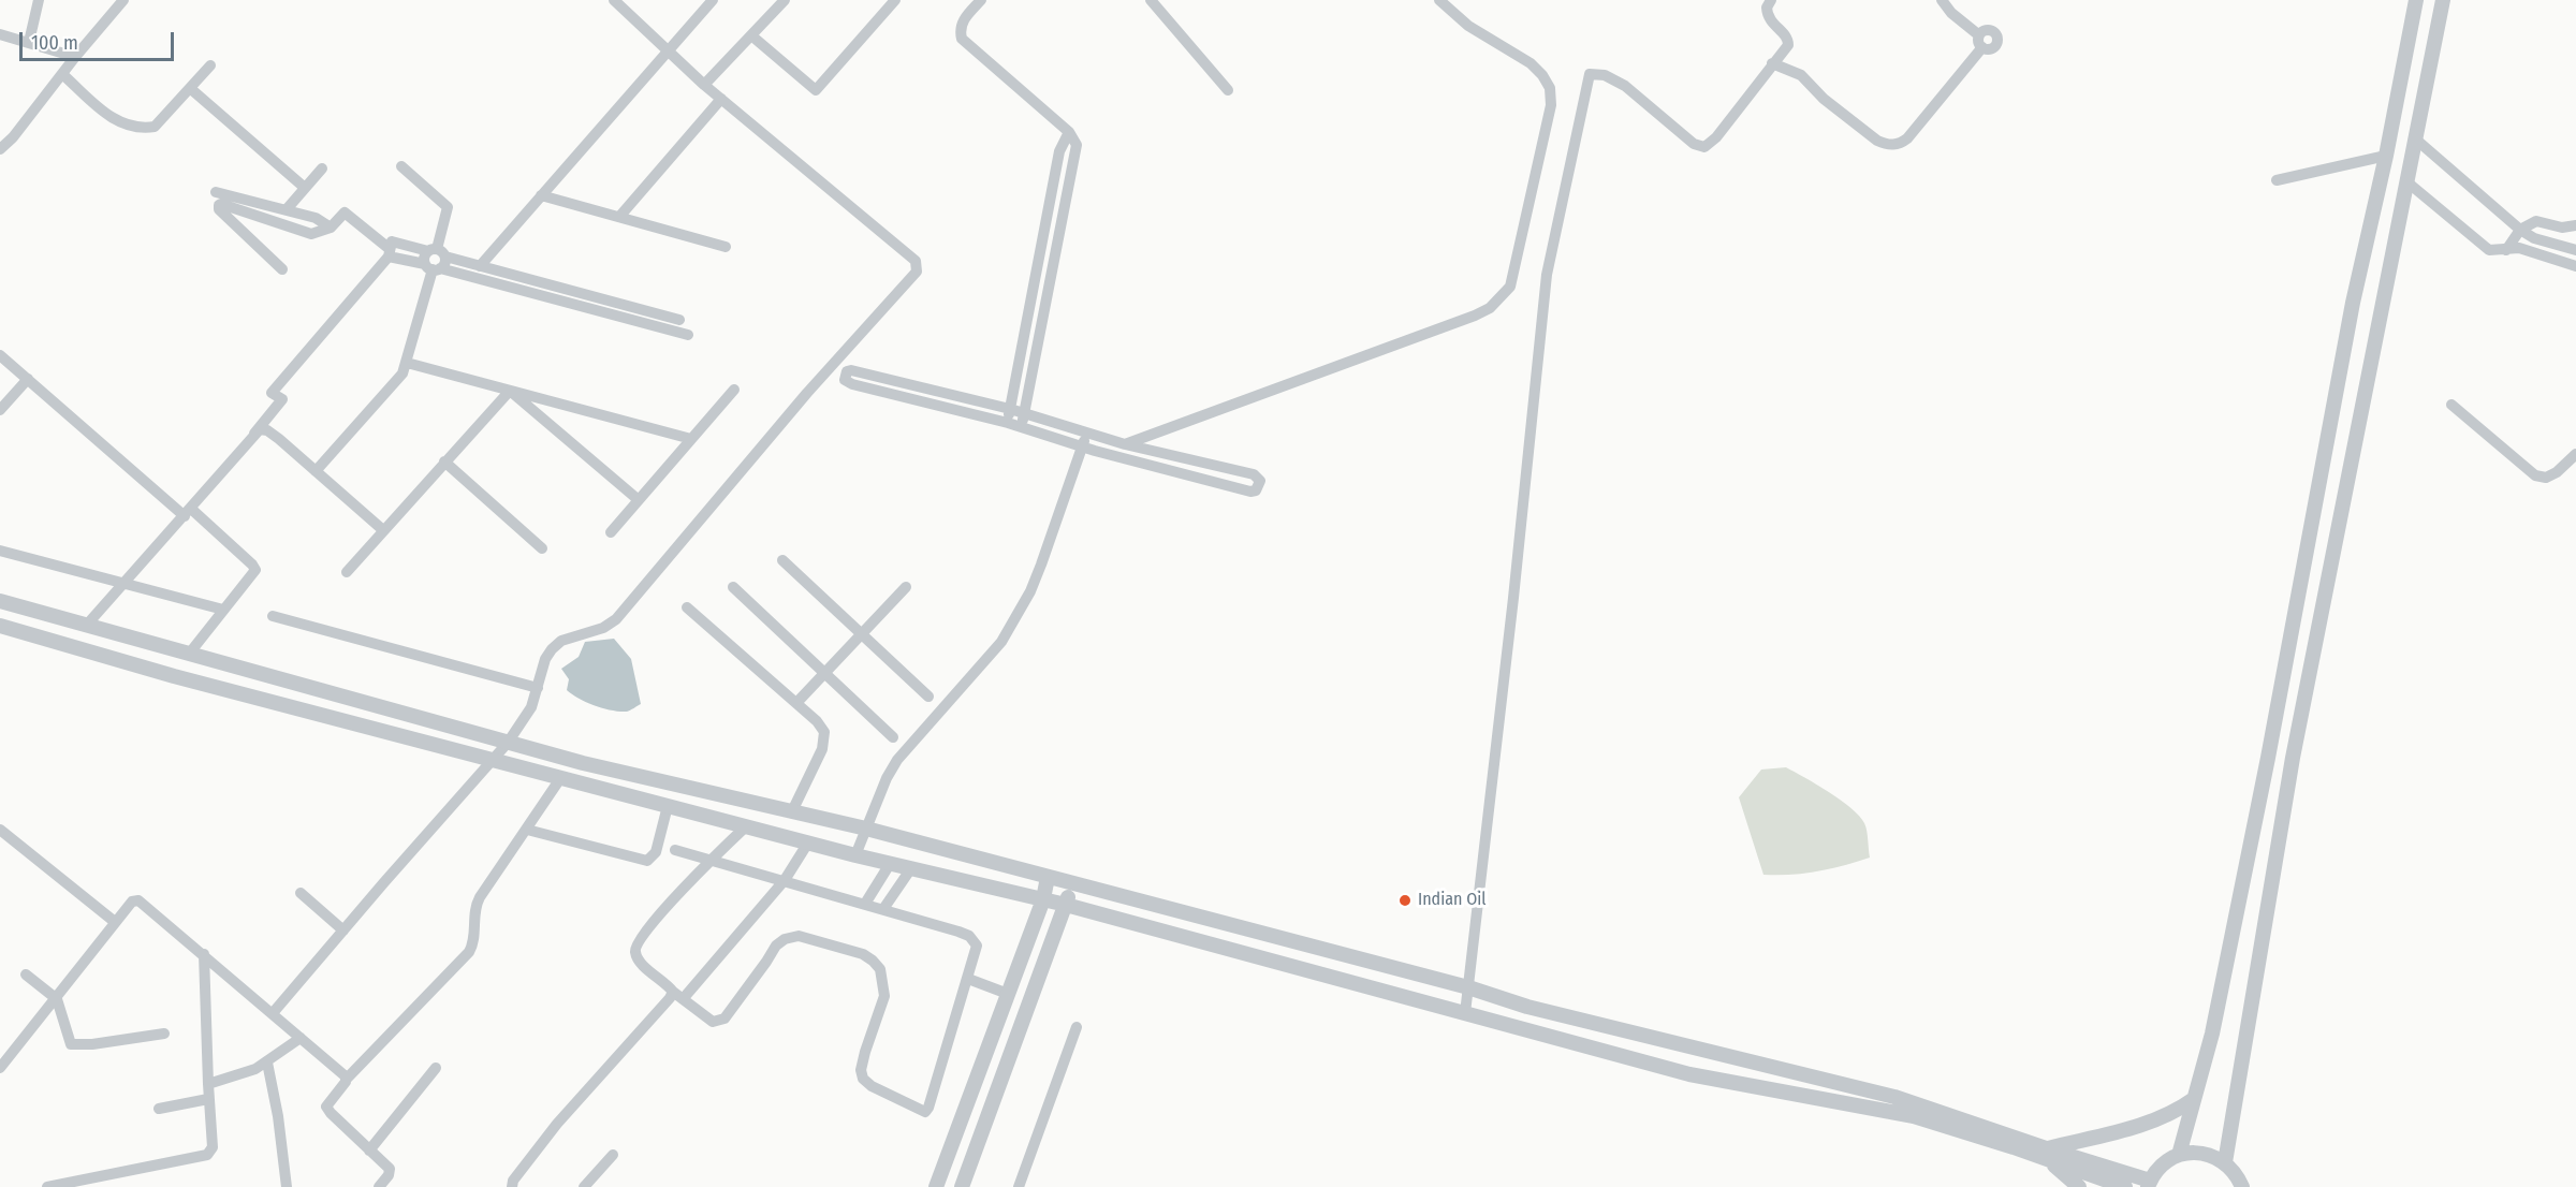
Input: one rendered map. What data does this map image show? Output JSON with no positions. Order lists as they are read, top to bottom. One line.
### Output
{"places":["Indian Oil"],"scale_bar":"100 m"}
